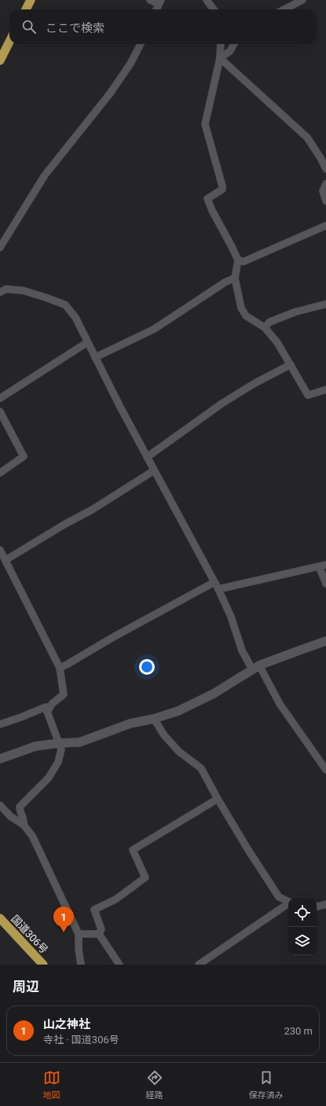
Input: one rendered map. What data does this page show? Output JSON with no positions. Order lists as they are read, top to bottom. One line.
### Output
{"streets":{"highway":["国道306号"]},"page":{"search":"ここで検索","pins":"1","heading":"周辺","list":[{"mark":"1","name":"山之神社","note":"寺社 · 国道306号","value":"230 m"}],"nav":["地図","経路","保存済み"]}}
